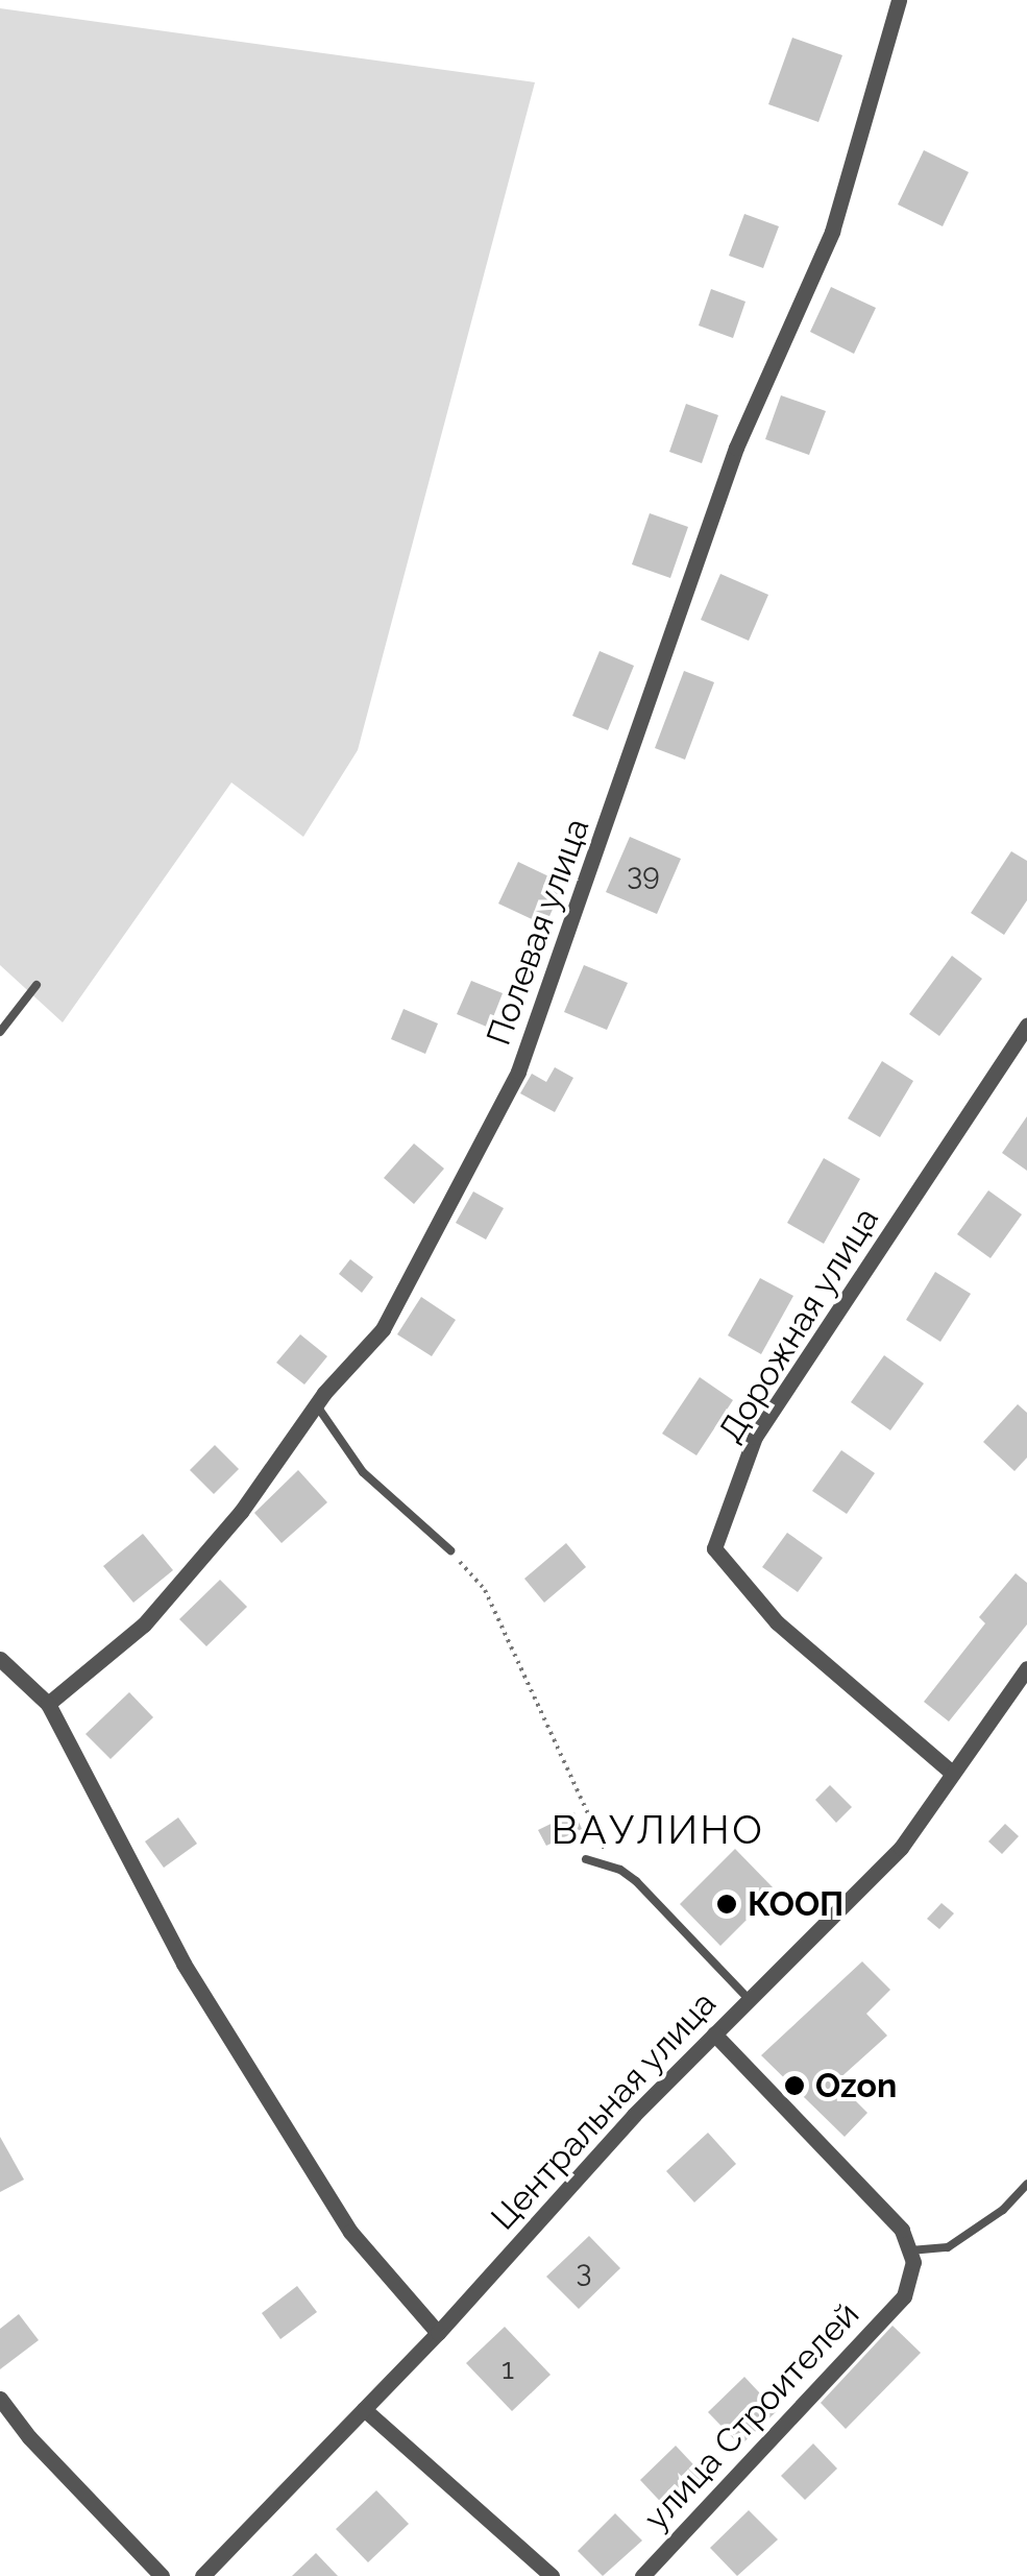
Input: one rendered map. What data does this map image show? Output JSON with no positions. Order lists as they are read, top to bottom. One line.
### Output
{"streets":{"street":["Полевая улица","Дорожная улица","Центральная улица","улица Строителей"]},"crossings":[["Дорожная улица","Центральная улица"]],"districts":["ВАУЛИНО"],"places":["КООП","Ozon"],"house_numbers":["39","3","1"]}
